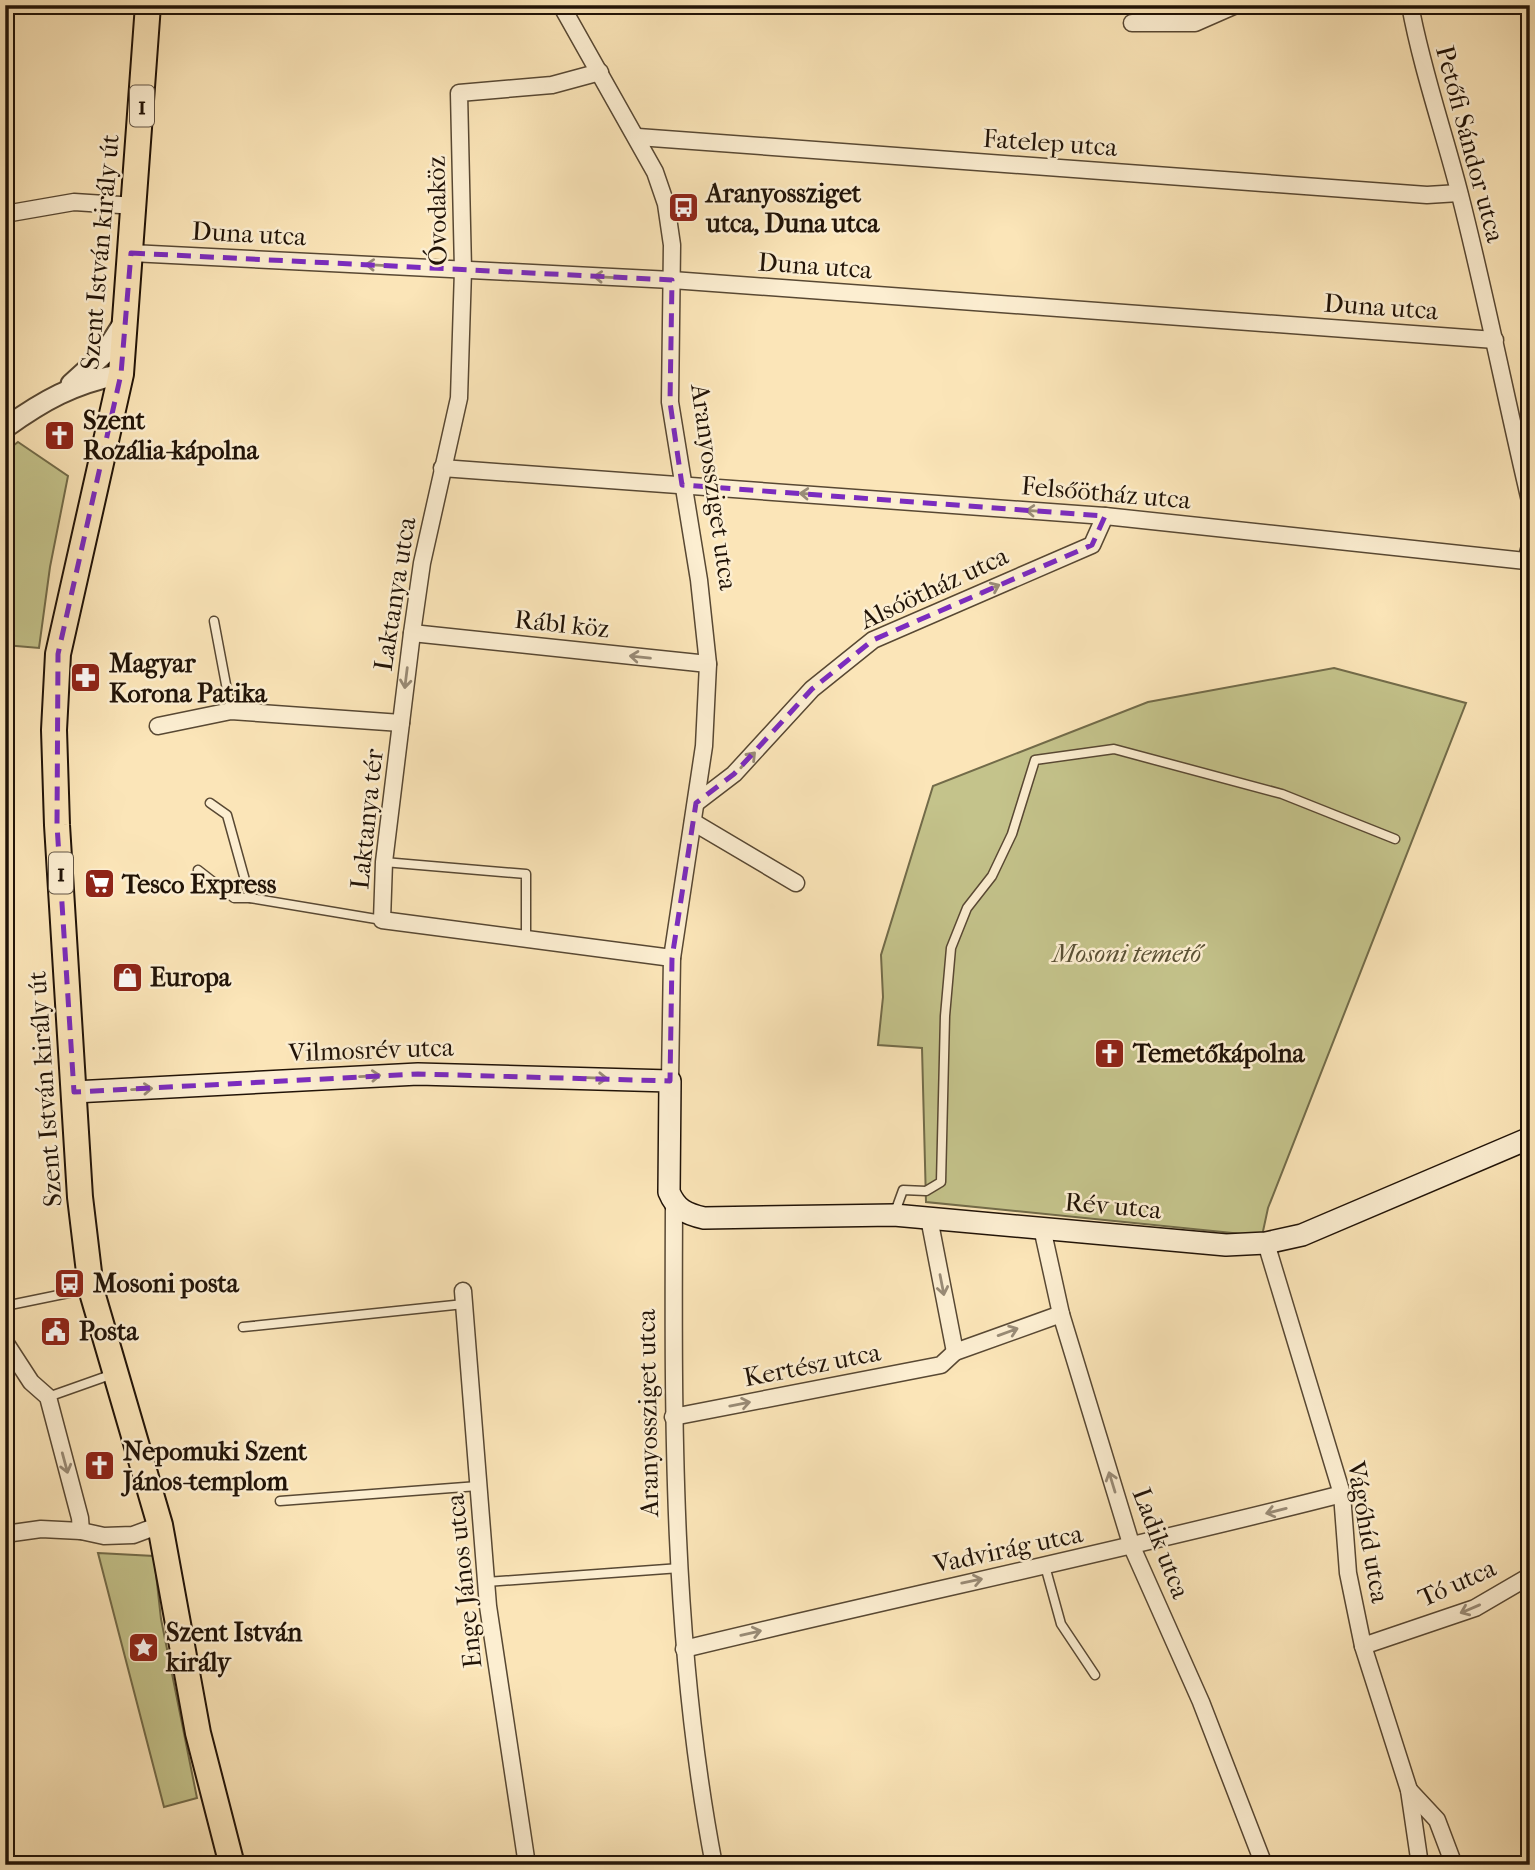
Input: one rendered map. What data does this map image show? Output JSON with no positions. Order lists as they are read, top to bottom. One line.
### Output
{"streets":{"main road":["1","Szent István király út","Aranyossziget utca","Vilmosrév utca","Rév utca"],"street":["Fatelep utca","Petőfi Sándor utca","Óvodaköz","Duna utca","Felsőötház utca","Alsóötház utca","Laktanya utca","Rábl köz","Laktanya tér","Kertész utca","Vágóhíd utca","Ladik utca","Vadvirág utca","Enge János utca","Tó utca"]},"crossings":[["Fatelep utca","Petőfi Sándor utca"],["Fatelep utca","Aranyossziget utca"],["Petőfi Sándor utca","Duna utca"],["Óvodaköz","Duna utca"],["Óvodaköz","Aranyossziget utca"],["Óvodaköz","Laktanya utca"],["Duna utca","Szent István király út"],["Duna utca","Aranyossziget utca"],["Szent István király út","Vilmosrév utca"],["Aranyossziget utca","Felsőötház utca"],["Aranyossziget utca","Alsóötház utca"],["Aranyossziget utca","Rábl köz"],["Aranyossziget utca","Vilmosrév utca"],["Aranyossziget utca","Rév utca"],["Aranyossziget utca","Kertész utca"],["Aranyossziget utca","Vadvirág utca"],["Felsőötház utca","Alsóötház utca"],["Laktanya utca","Rábl köz"],["Laktanya utca","Laktanya tér"],["Rév utca","Vágóhíd utca"],["Rév utca","Ladik utca"],["Kertész utca","Ladik utca"],["Vágóhíd utca","Vadvirág utca"],["Vágóhíd utca","Tó utca"],["Ladik utca","Vadvirág utca"]],"one_way":["Duna utca","Felsőötház utca","Alsóötház utca","Laktanya utca","Rábl köz","Vilmosrév utca","Kertész utca","Ladik utca","Tó utca"],"parks":["Mosoni temető"],"places":{"bus stop":["Aranyossziget utca, Duna utca","Mosoni posta"],"church":["Szent Rozália-kápolna","Temetőkápolna","Nepomuki Szent János-templom"],"pharmacy":["Magyar Korona Patika"],"supermarket":["Tesco Express"],"shop":["Europa"],"public building":["Posta"],"place":["Szent István király"]}}
